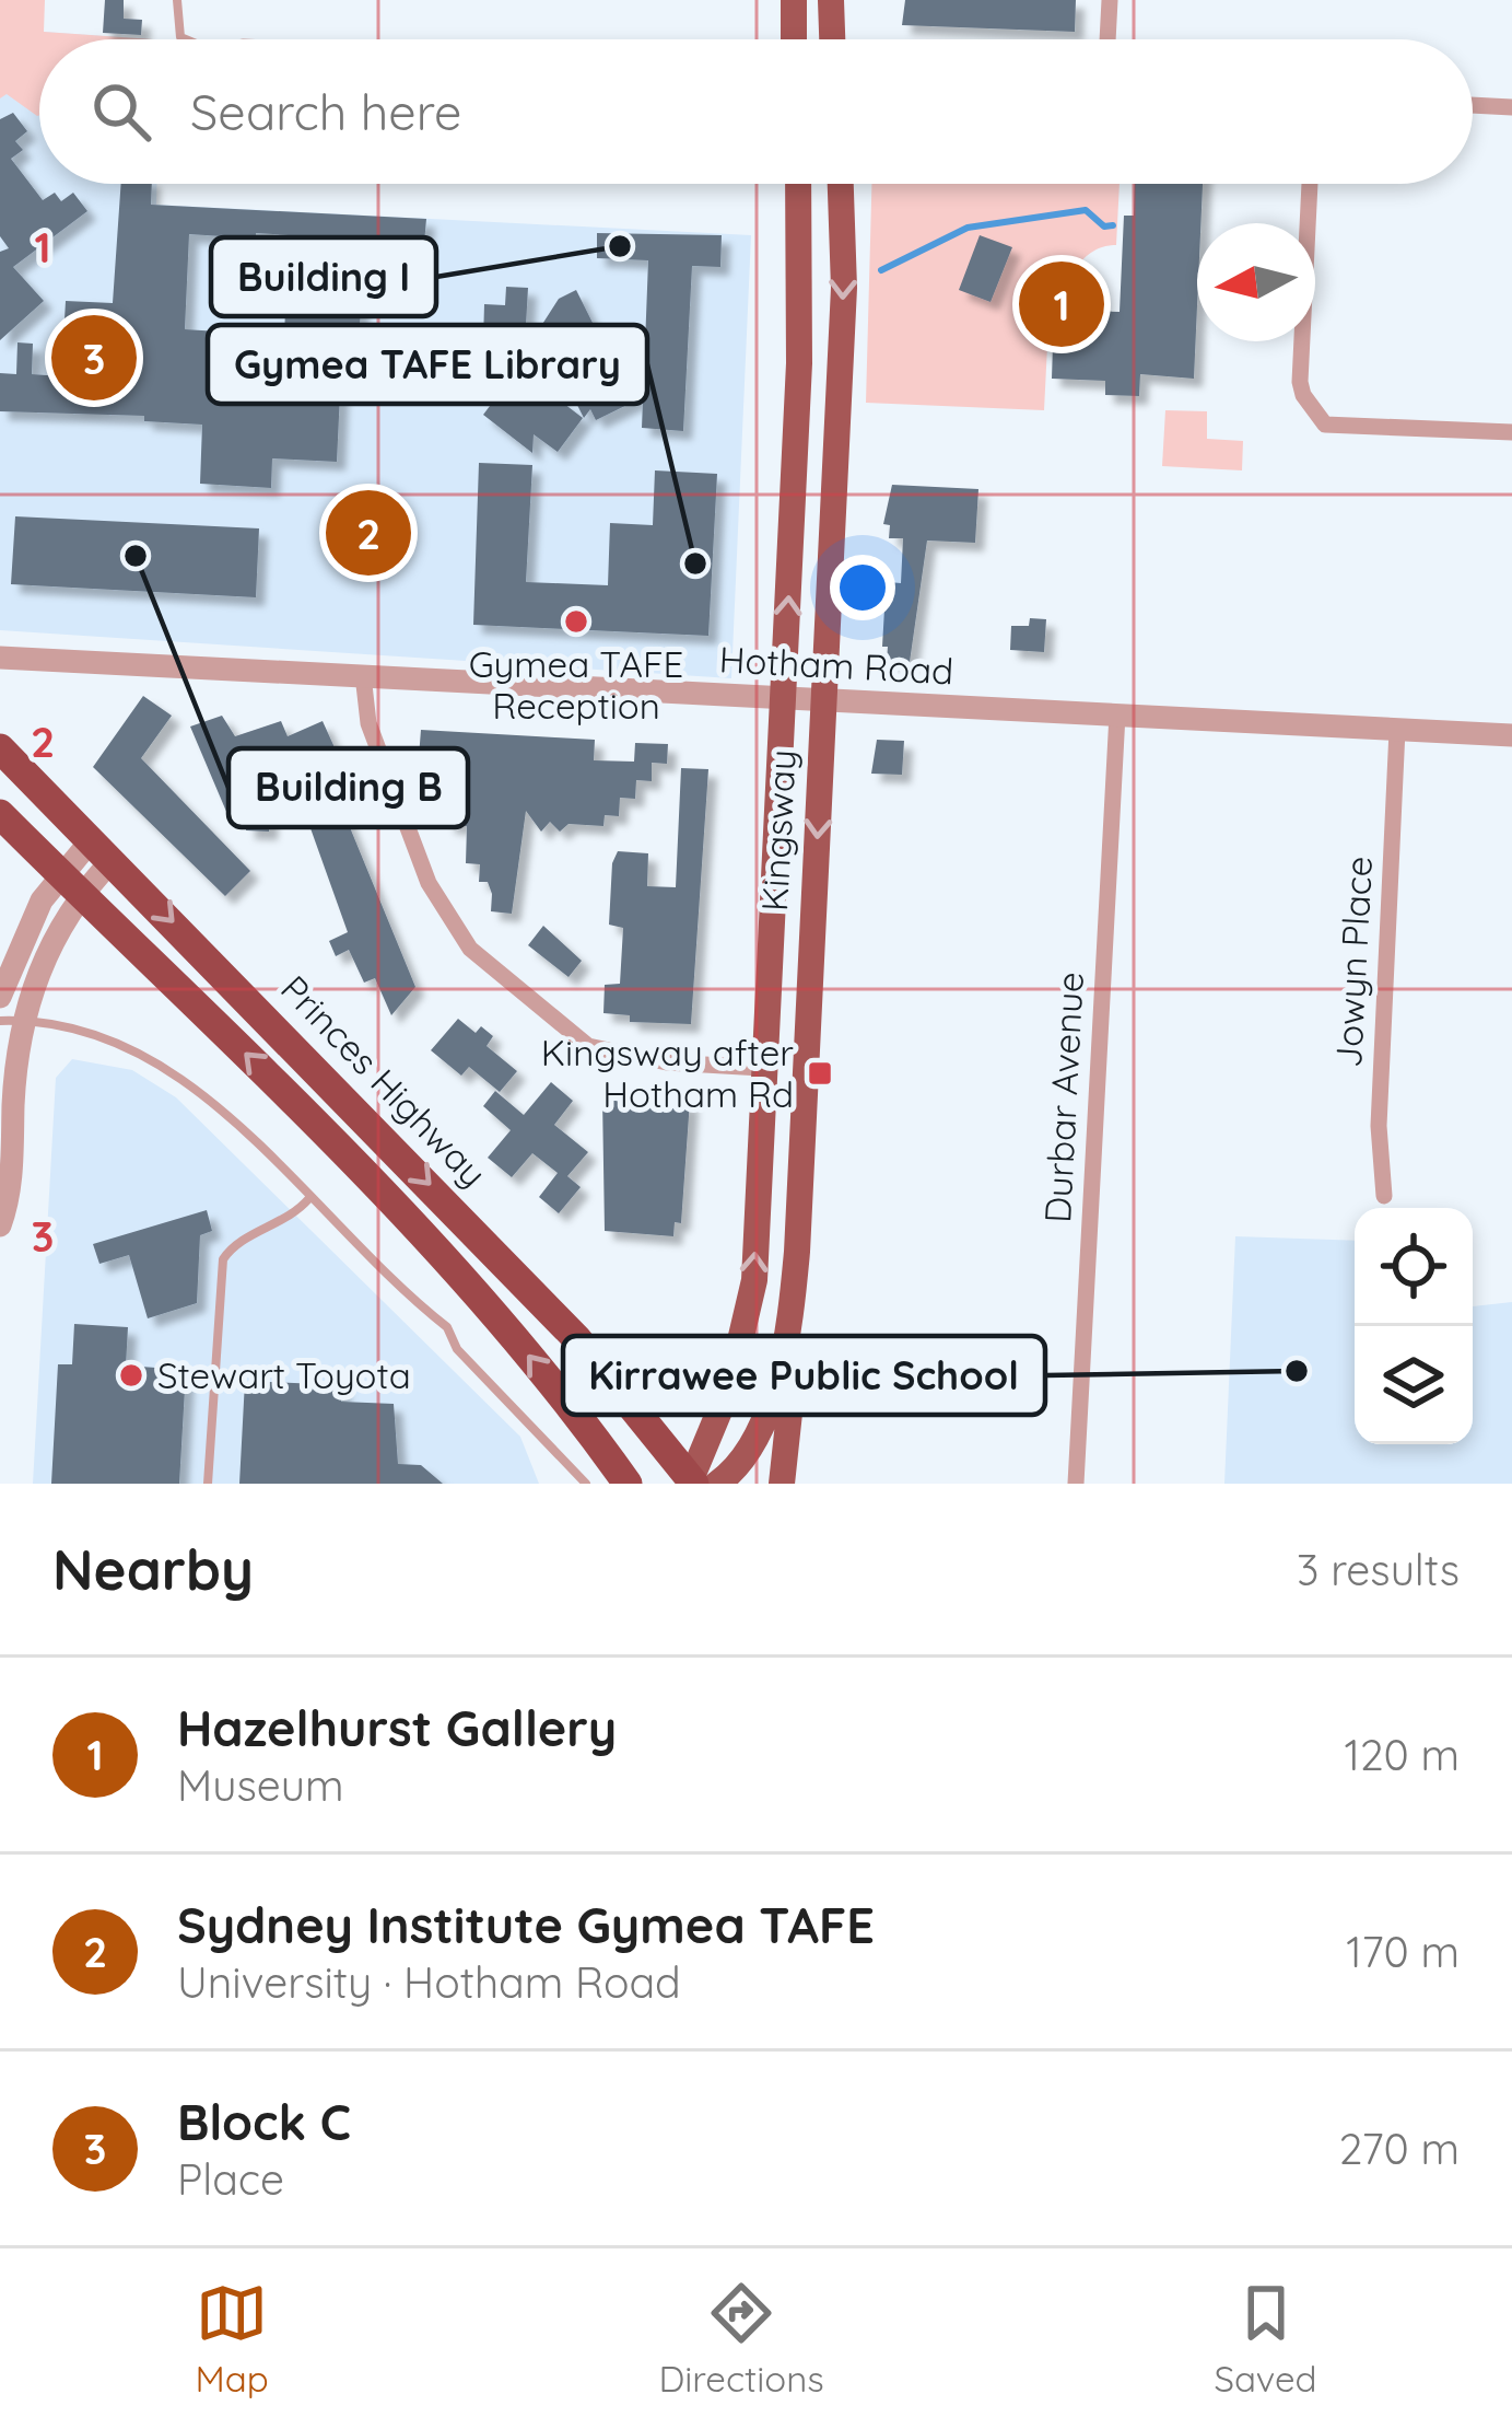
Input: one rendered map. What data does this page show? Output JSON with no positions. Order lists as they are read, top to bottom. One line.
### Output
{"streets":{"highway":["Princes Highway"],"main road":["Kingsway"],"street":["Hotham Road","Jowyn Place","Durbar Avenue"]},"crossings":[["Hotham Road","Kingsway"],["Hotham Road","Jowyn Place"],["Hotham Road","Durbar Avenue"],["Kingsway","Princes Highway"]],"places":{"other":["Building I","Building B","Gymea TAFE Library","Gymea TAFE Reception","Kirrawee Public School","Stewart Toyota"],"transit":["Kingsway after Hotham Rd"]},"north":"left","page":{"search":"Search here","pins":["1","3","2"],"heading":["Nearby","3 results"],"list":[{"mark":"1","name":"Hazelhurst Gallery","note":"Museum","value":"120 m"},{"mark":"2","name":"Sydney Institute Gymea TAFE","note":"University · Hotham Road","value":"170 m"},{"mark":"3","name":"Block C","note":"Place","value":"270 m"}],"nav":["Map","Directions","Saved"]},"grid":{"rows":["1","2","3"]}}
